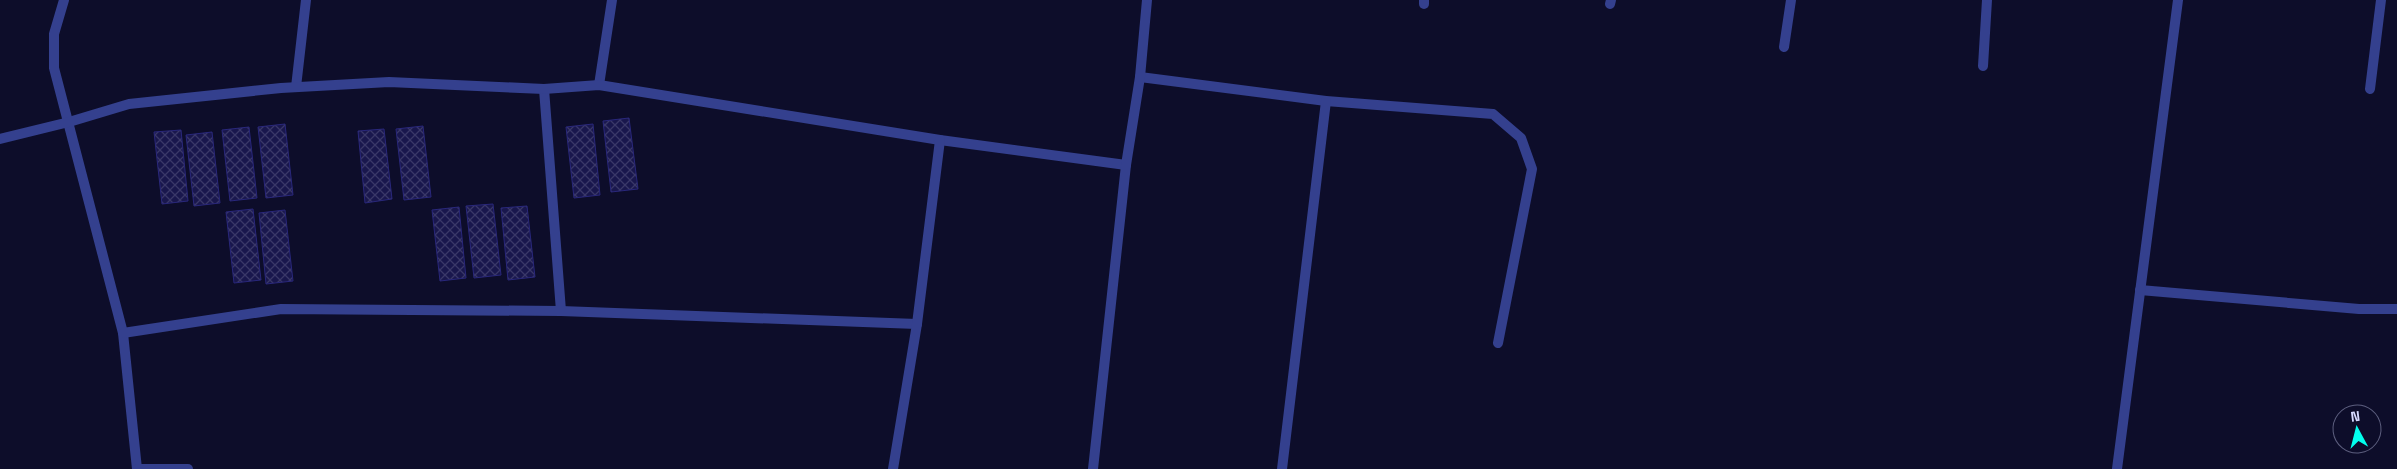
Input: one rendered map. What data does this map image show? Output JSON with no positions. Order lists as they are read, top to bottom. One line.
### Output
{"north":"top"}
